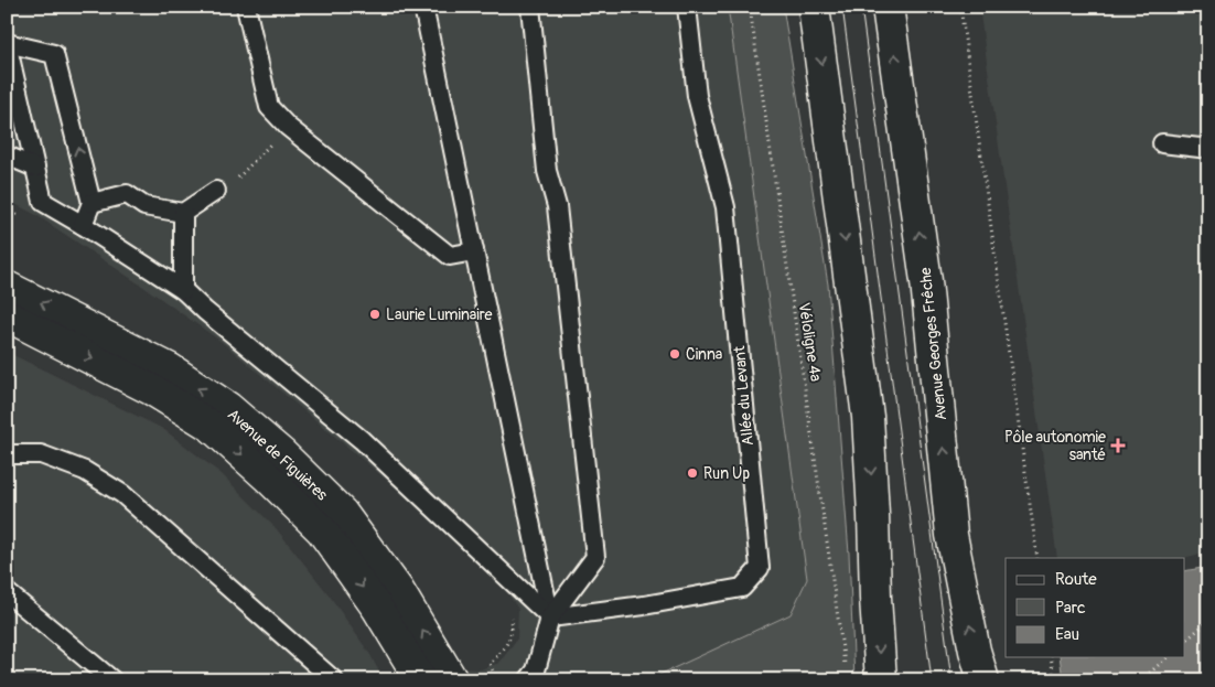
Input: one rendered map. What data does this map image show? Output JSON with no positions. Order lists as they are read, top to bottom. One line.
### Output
{"streets":{"main road":["Avenue Georges Frêche","Avenue de Figuières"],"lane":["Allée du Levant"],"path":["Véloligne 4a"]},"places":{"other":["Laurie Luminaire","Cinna","Run Up"],"health":["Pôle autonomie santé"]},"legend":["Route","Parc","Eau"]}
